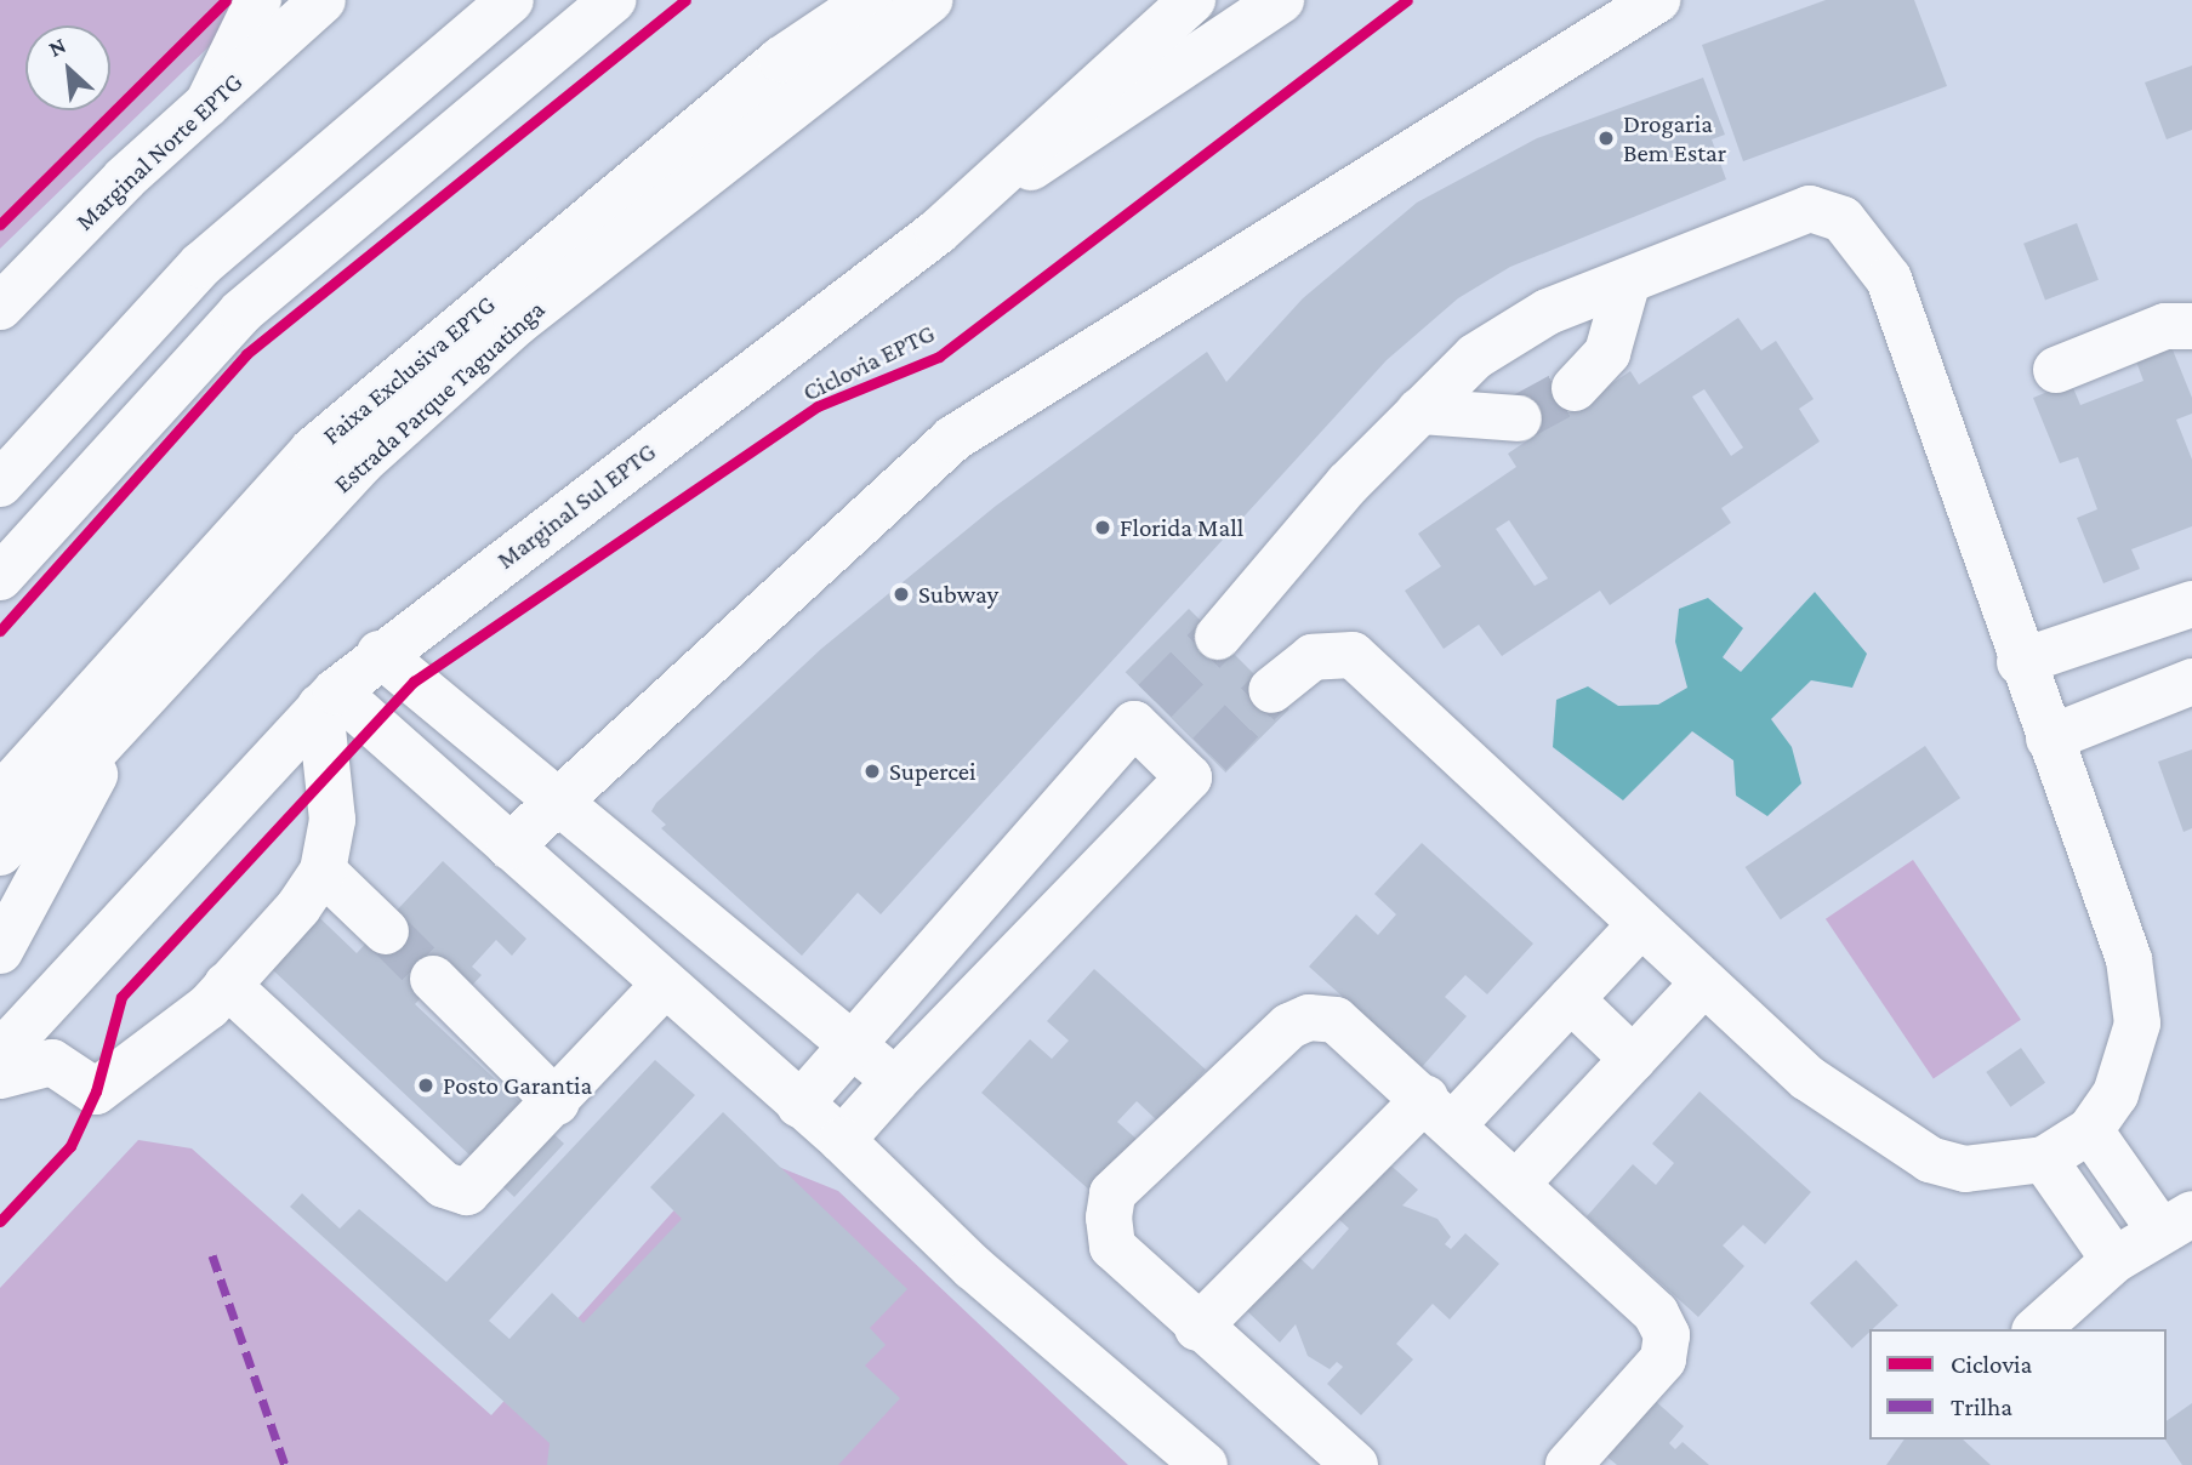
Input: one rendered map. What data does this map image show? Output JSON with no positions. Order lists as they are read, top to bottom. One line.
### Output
{"streets":{"main road":["Marginal Norte EPTG","Faixa Exclusiva EPTG","Estrada Parque Taguatinga","Marginal Sul EPTG"],"cycle path":["Ciclovia EPTG"]},"places":["Drogaria Bem Estar","Florida Mall","Subway","Supercei","Posto Garantia"],"legend":["Ciclovia","Trilha"],"north":"top left"}
